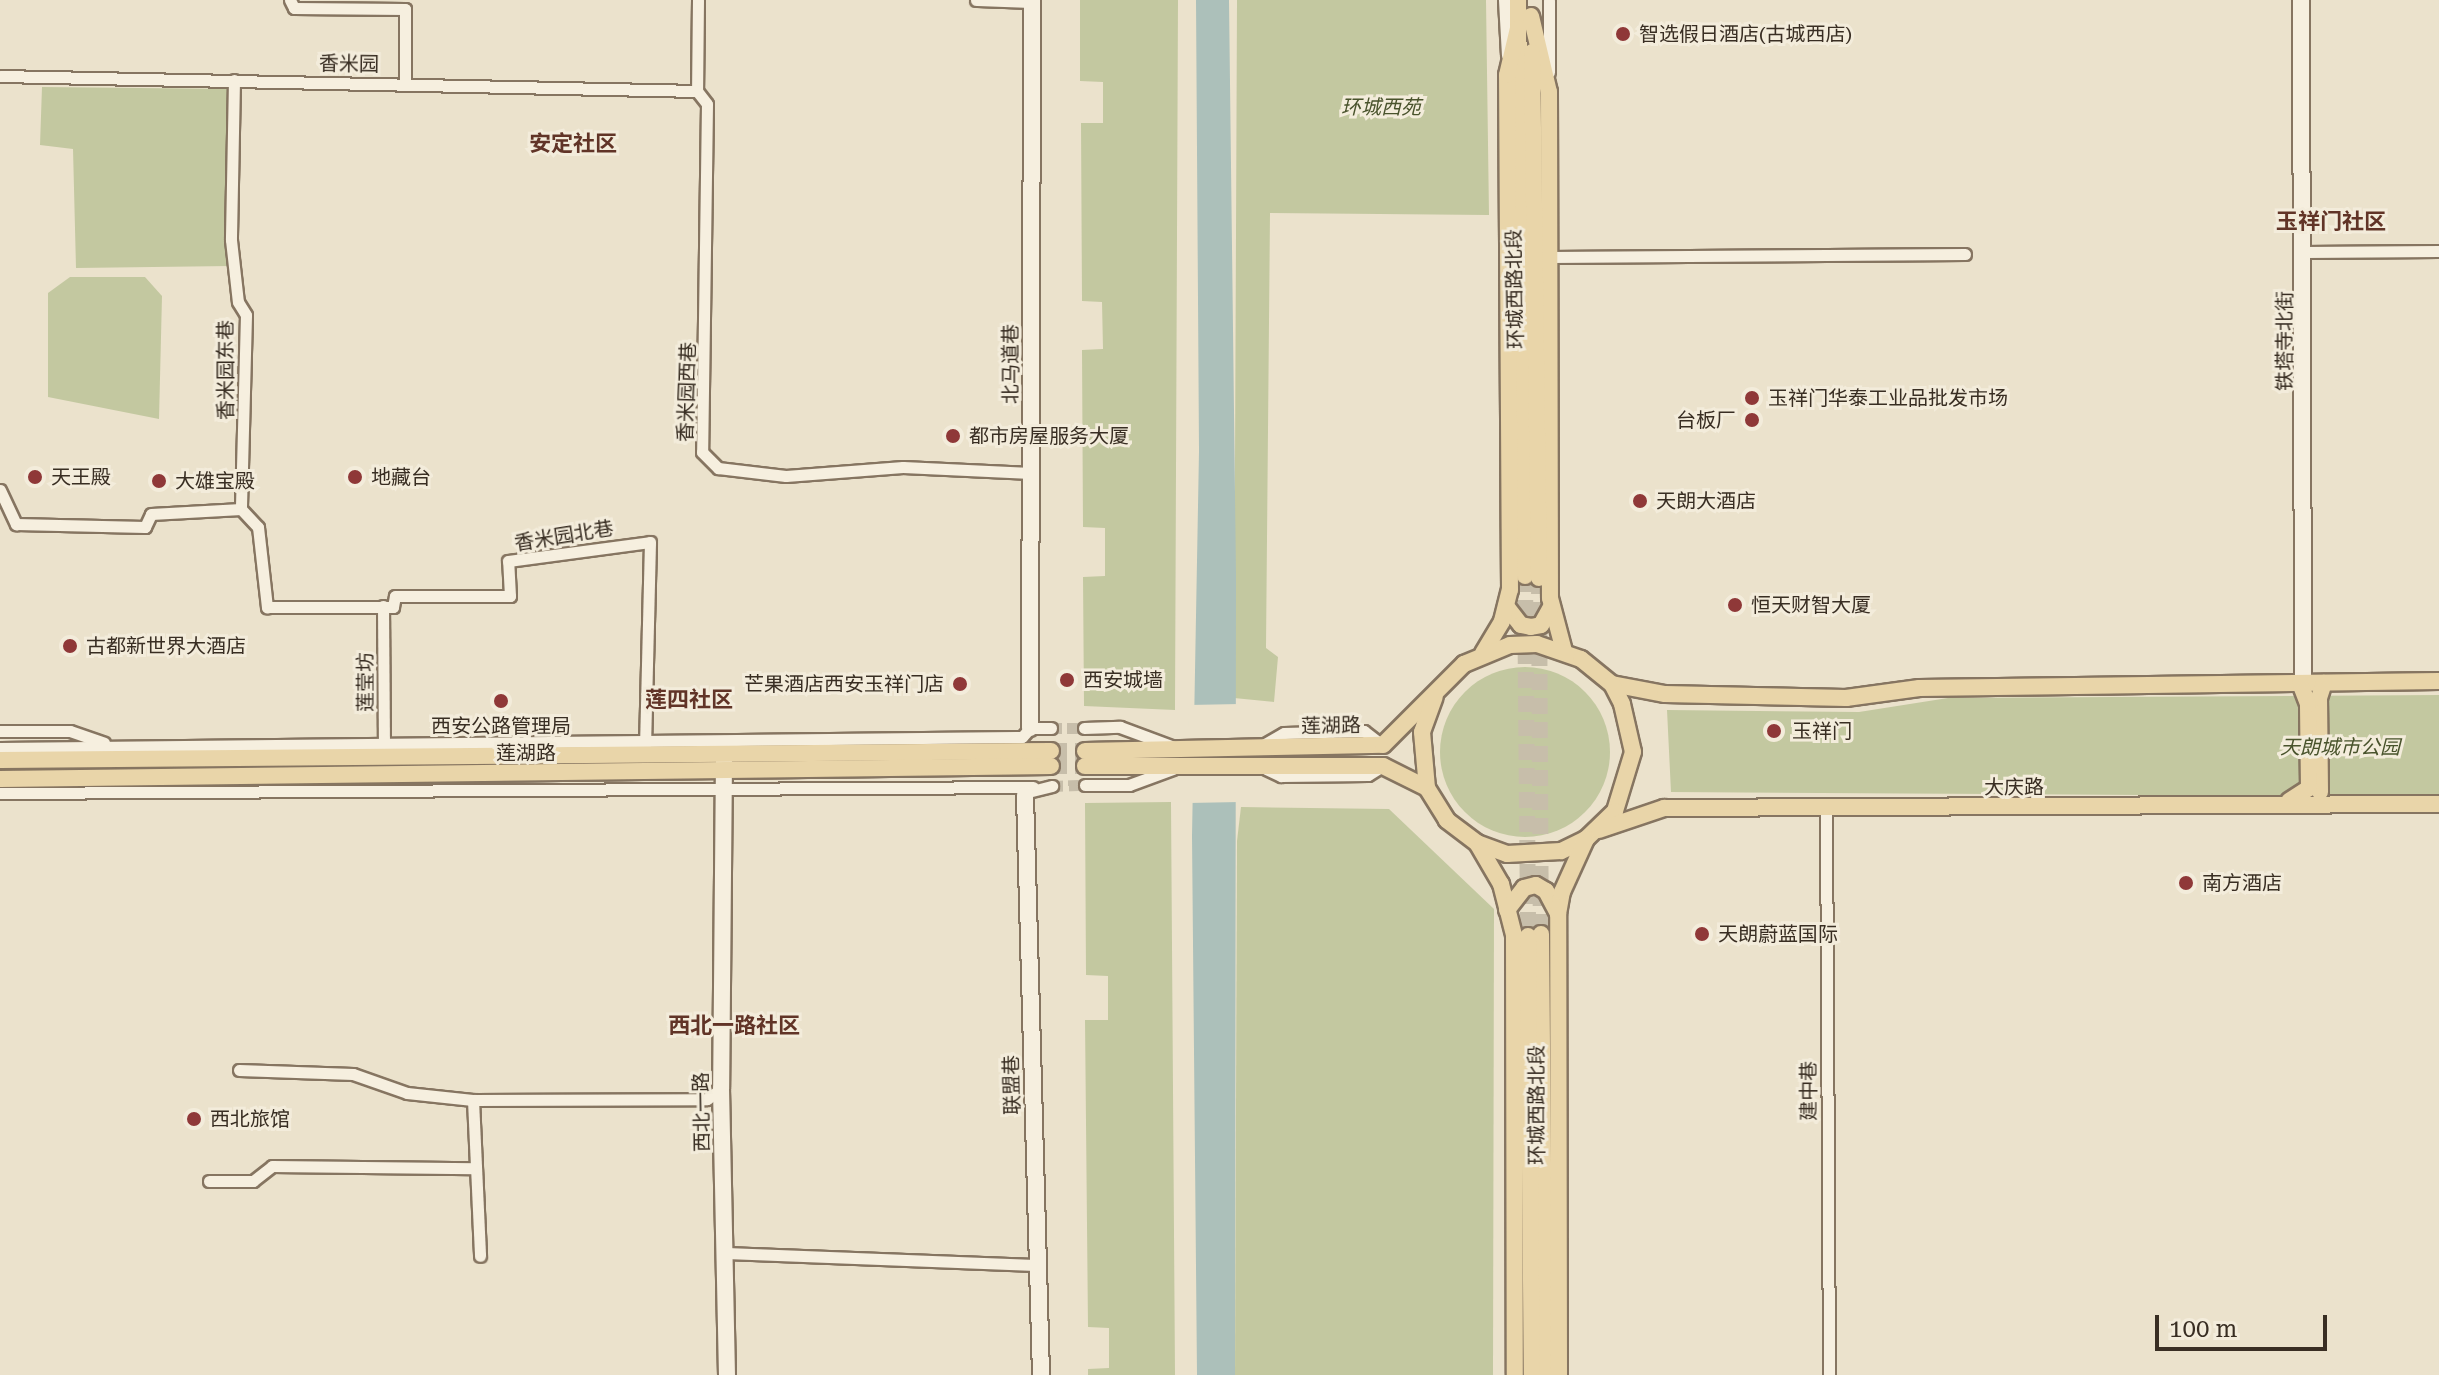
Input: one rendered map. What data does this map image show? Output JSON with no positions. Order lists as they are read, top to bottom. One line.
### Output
{"streets":{"main road":["环城西路北段","莲湖路","大庆路"],"street":["香米园","铁塔寺北街","北马道巷","香米园东巷","香米园西巷","香米园北巷","莲莹坊","联盟巷","建中巷","西北一路"]},"crossings":[["香米园","香米园东巷"],["香米园","香米园西巷"],["环城西路北段","莲湖路"],["环城西路北段","大庆路"],["北马道巷","香米园西巷"],["香米园东巷","香米园北巷"],["香米园北巷","莲莹坊"],["香米园北巷","莲湖路"],["莲莹坊","莲湖路"],["莲湖路","大庆路"],["莲湖路","西北一路"],["大庆路","建中巷"]],"districts":["安定社区","玉祥门社区","莲四社区","西北一路社区"],"parks":["环城西苑","天朗城市公园"],"places":["智选假日酒店(古城西店)","玉祥门华泰工业品批发市场","台板厂","都市房屋服务大厦","天王殿","地藏台","大雄宝殿","天朗大酒店","恒天财智大厦","古都新世界大酒店","西安城墙","芒果酒店西安玉祥门店","西安公路管理局","玉祥门","南方酒店","天朗蔚蓝国际","西北旅馆"],"scale_bar":"100 m"}
